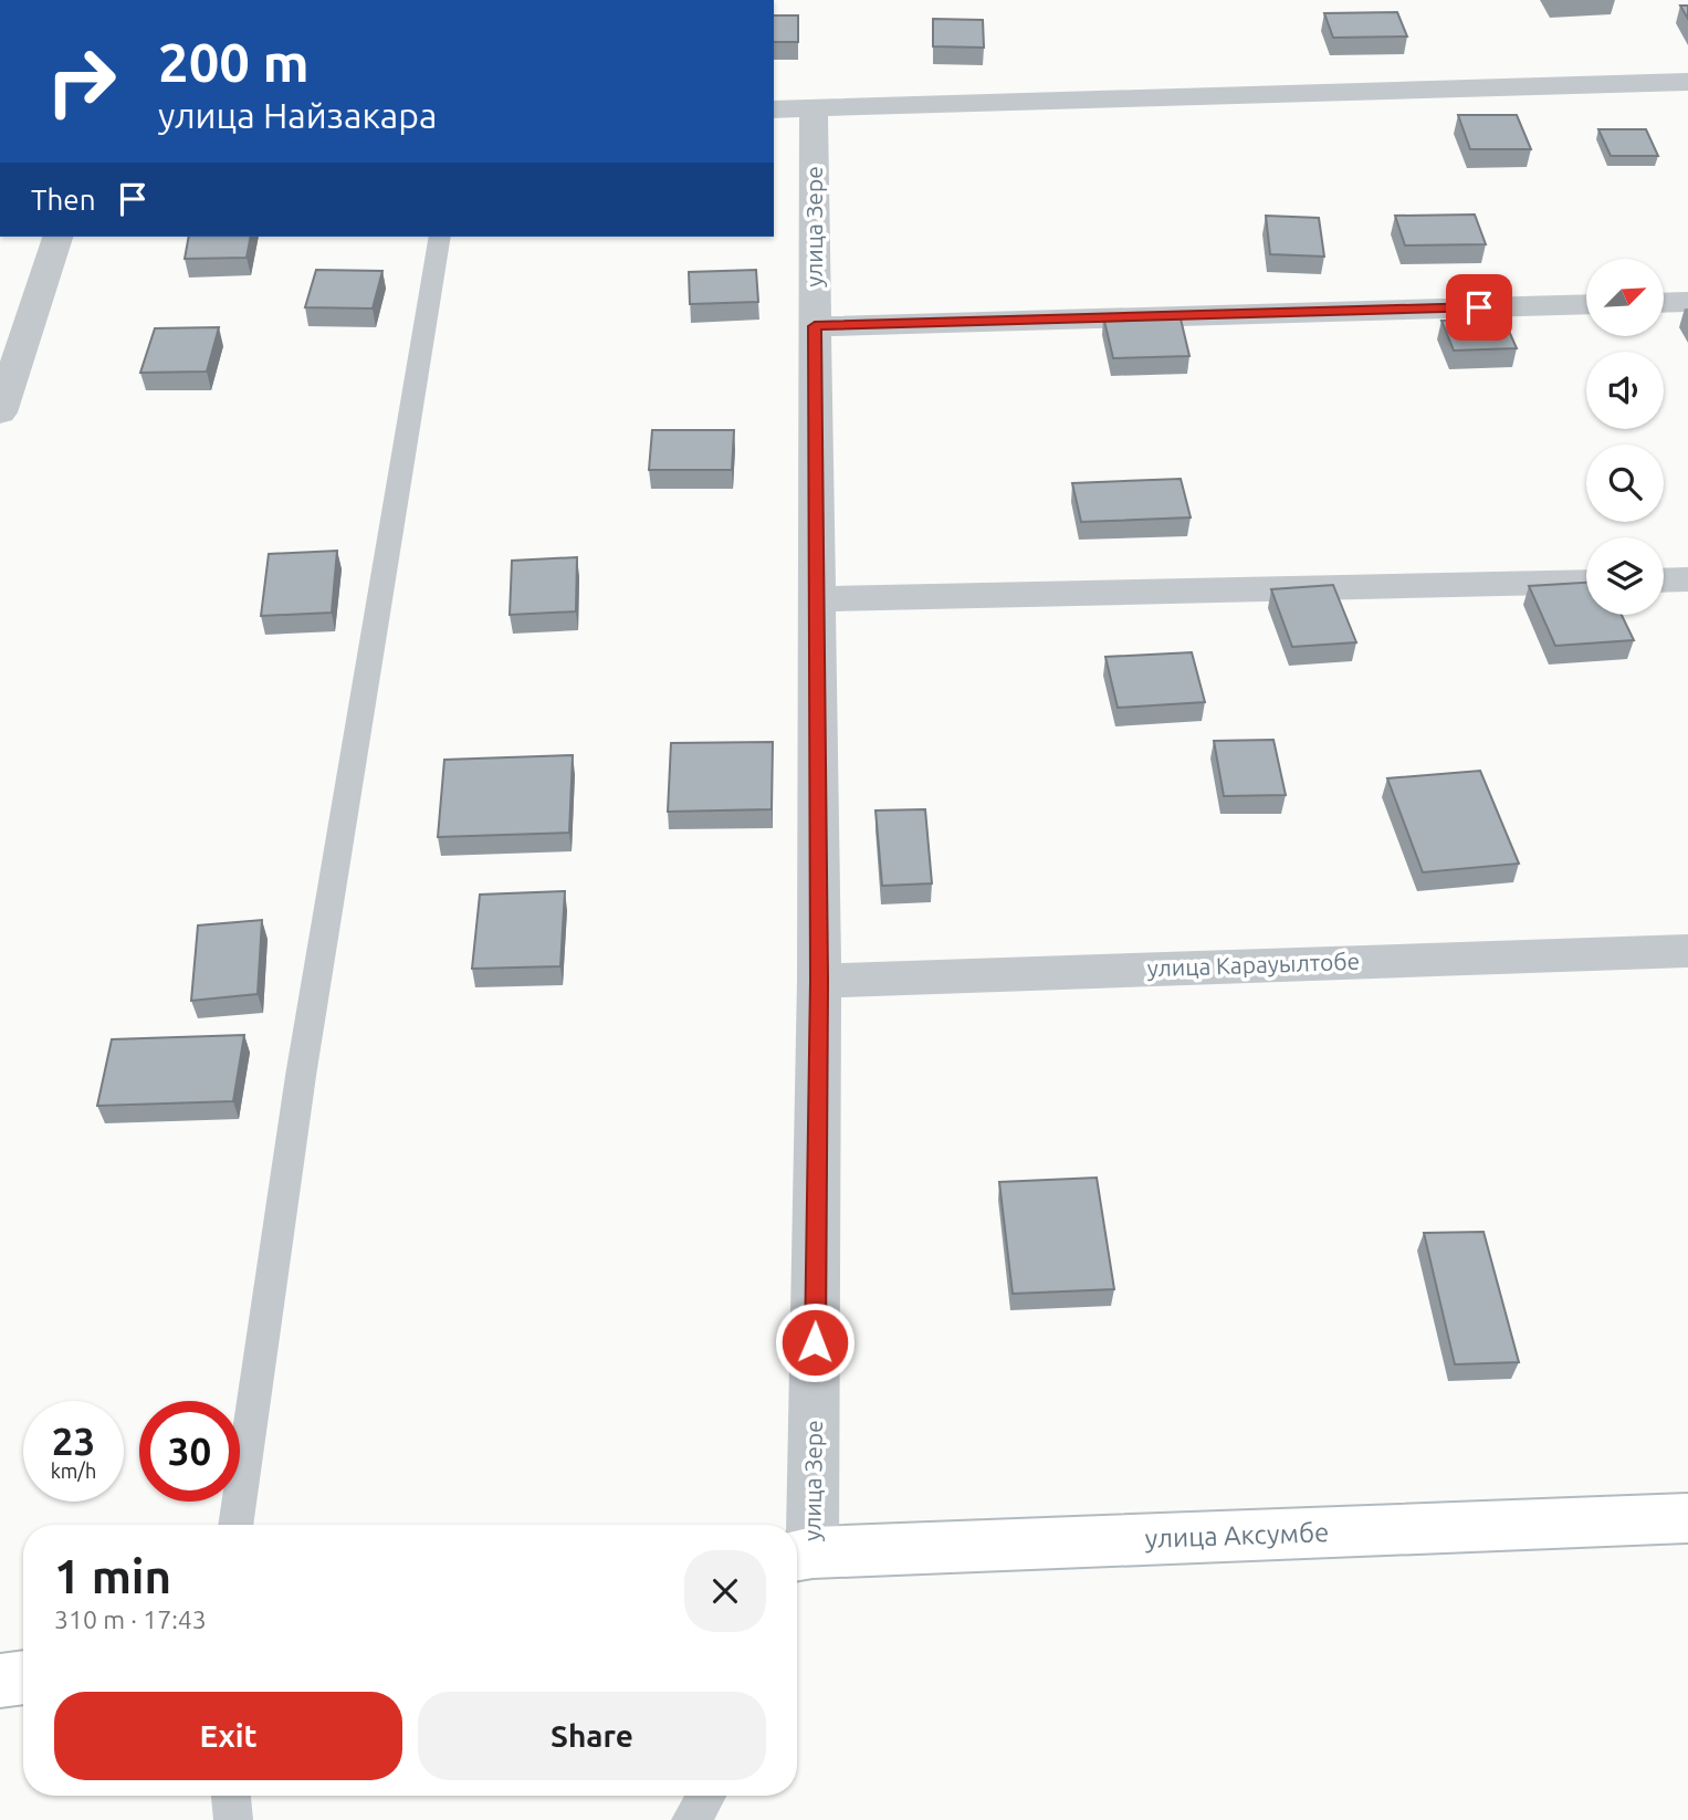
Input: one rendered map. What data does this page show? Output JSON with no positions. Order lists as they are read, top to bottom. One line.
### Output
{"streets":{"main road":["улица Аксумбе"],"street":["улица Зере","улица Карауылтобе"]},"crossings":[["улица Зере","улица Карауылтобе"]],"north":"top right","page":{"turn":["200 m","улица Найзакара"],"then":"Then","speed":"23 km/h","limit":"30","heading":["1 min","310 m · 17:43"],"buttons":["Exit","Share"]}}
